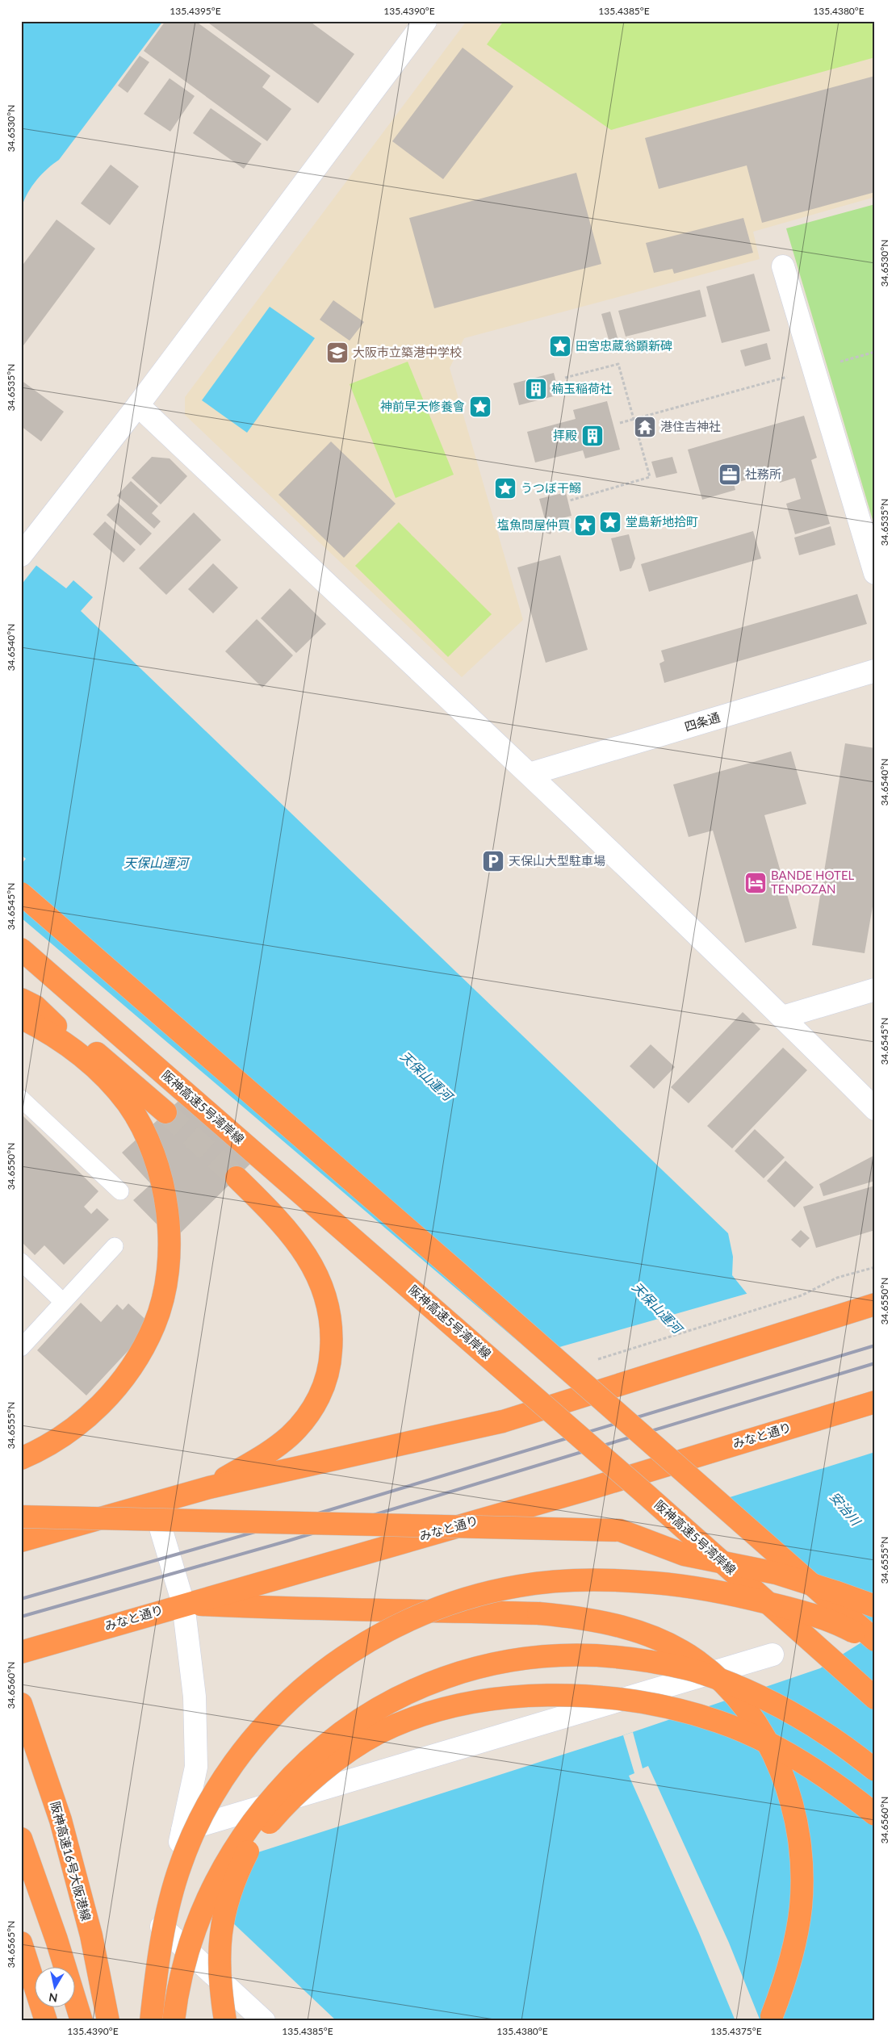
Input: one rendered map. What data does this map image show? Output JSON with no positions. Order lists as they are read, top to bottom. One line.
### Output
{"streets":{"highway":["阪神高速5号湾岸線","みなと通り","阪神高速16号大阪港線"],"street":["四条通"]},"water":["天保山運河","安治川"],"places":{"place":["田宮忠蔵翁顕新碑","神前早天修養會","うつぼ干鰯","堂島新地拾町","塩魚問屋仲買"],"school or university":["大阪市立築港中学校"],"building":["楠玉稲荷社","拝殿"],"temple":["港住吉神社"],"office":["社務所"],"parking":["天保山大型駐車場"],"hotel":["BANDE HOTEL TENPOZAN"]},"north":"bottom","coordinates":["135.4395°E","135.4390°E","135.4385°E","135.4380°E","34.6530°N","34.6535°N","34.6540°N","34.6545°N","34.6550°N","34.6555°N","34.6560°N","34.6565°N","135.4375°E"]}
